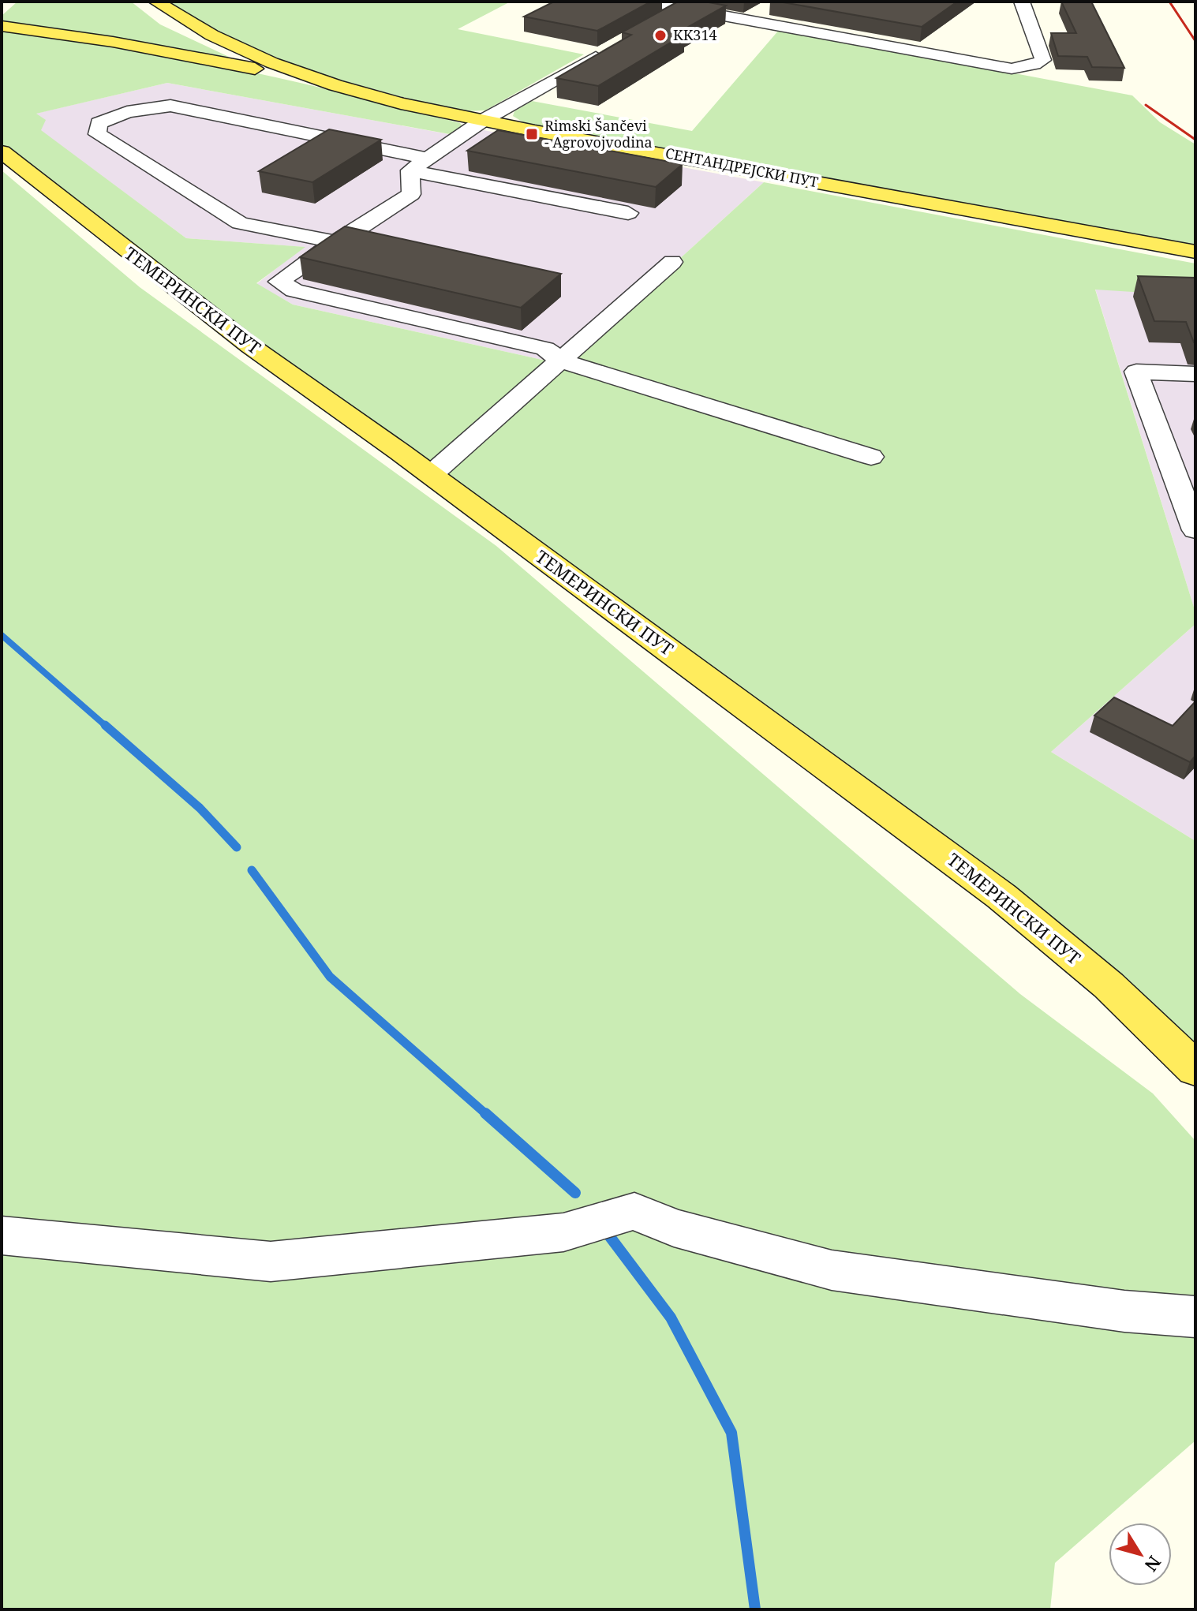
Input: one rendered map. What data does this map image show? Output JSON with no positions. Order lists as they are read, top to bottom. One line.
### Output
{"streets":{"main road":["СЕНТАНДРЕЈСКИ ПУТ","ТЕМЕРИНСКИ ПУТ"]},"places":{"other":["КК314"],"transit":["Rimski Šančevi - Agrovojvodina"]},"north":"bottom right"}
